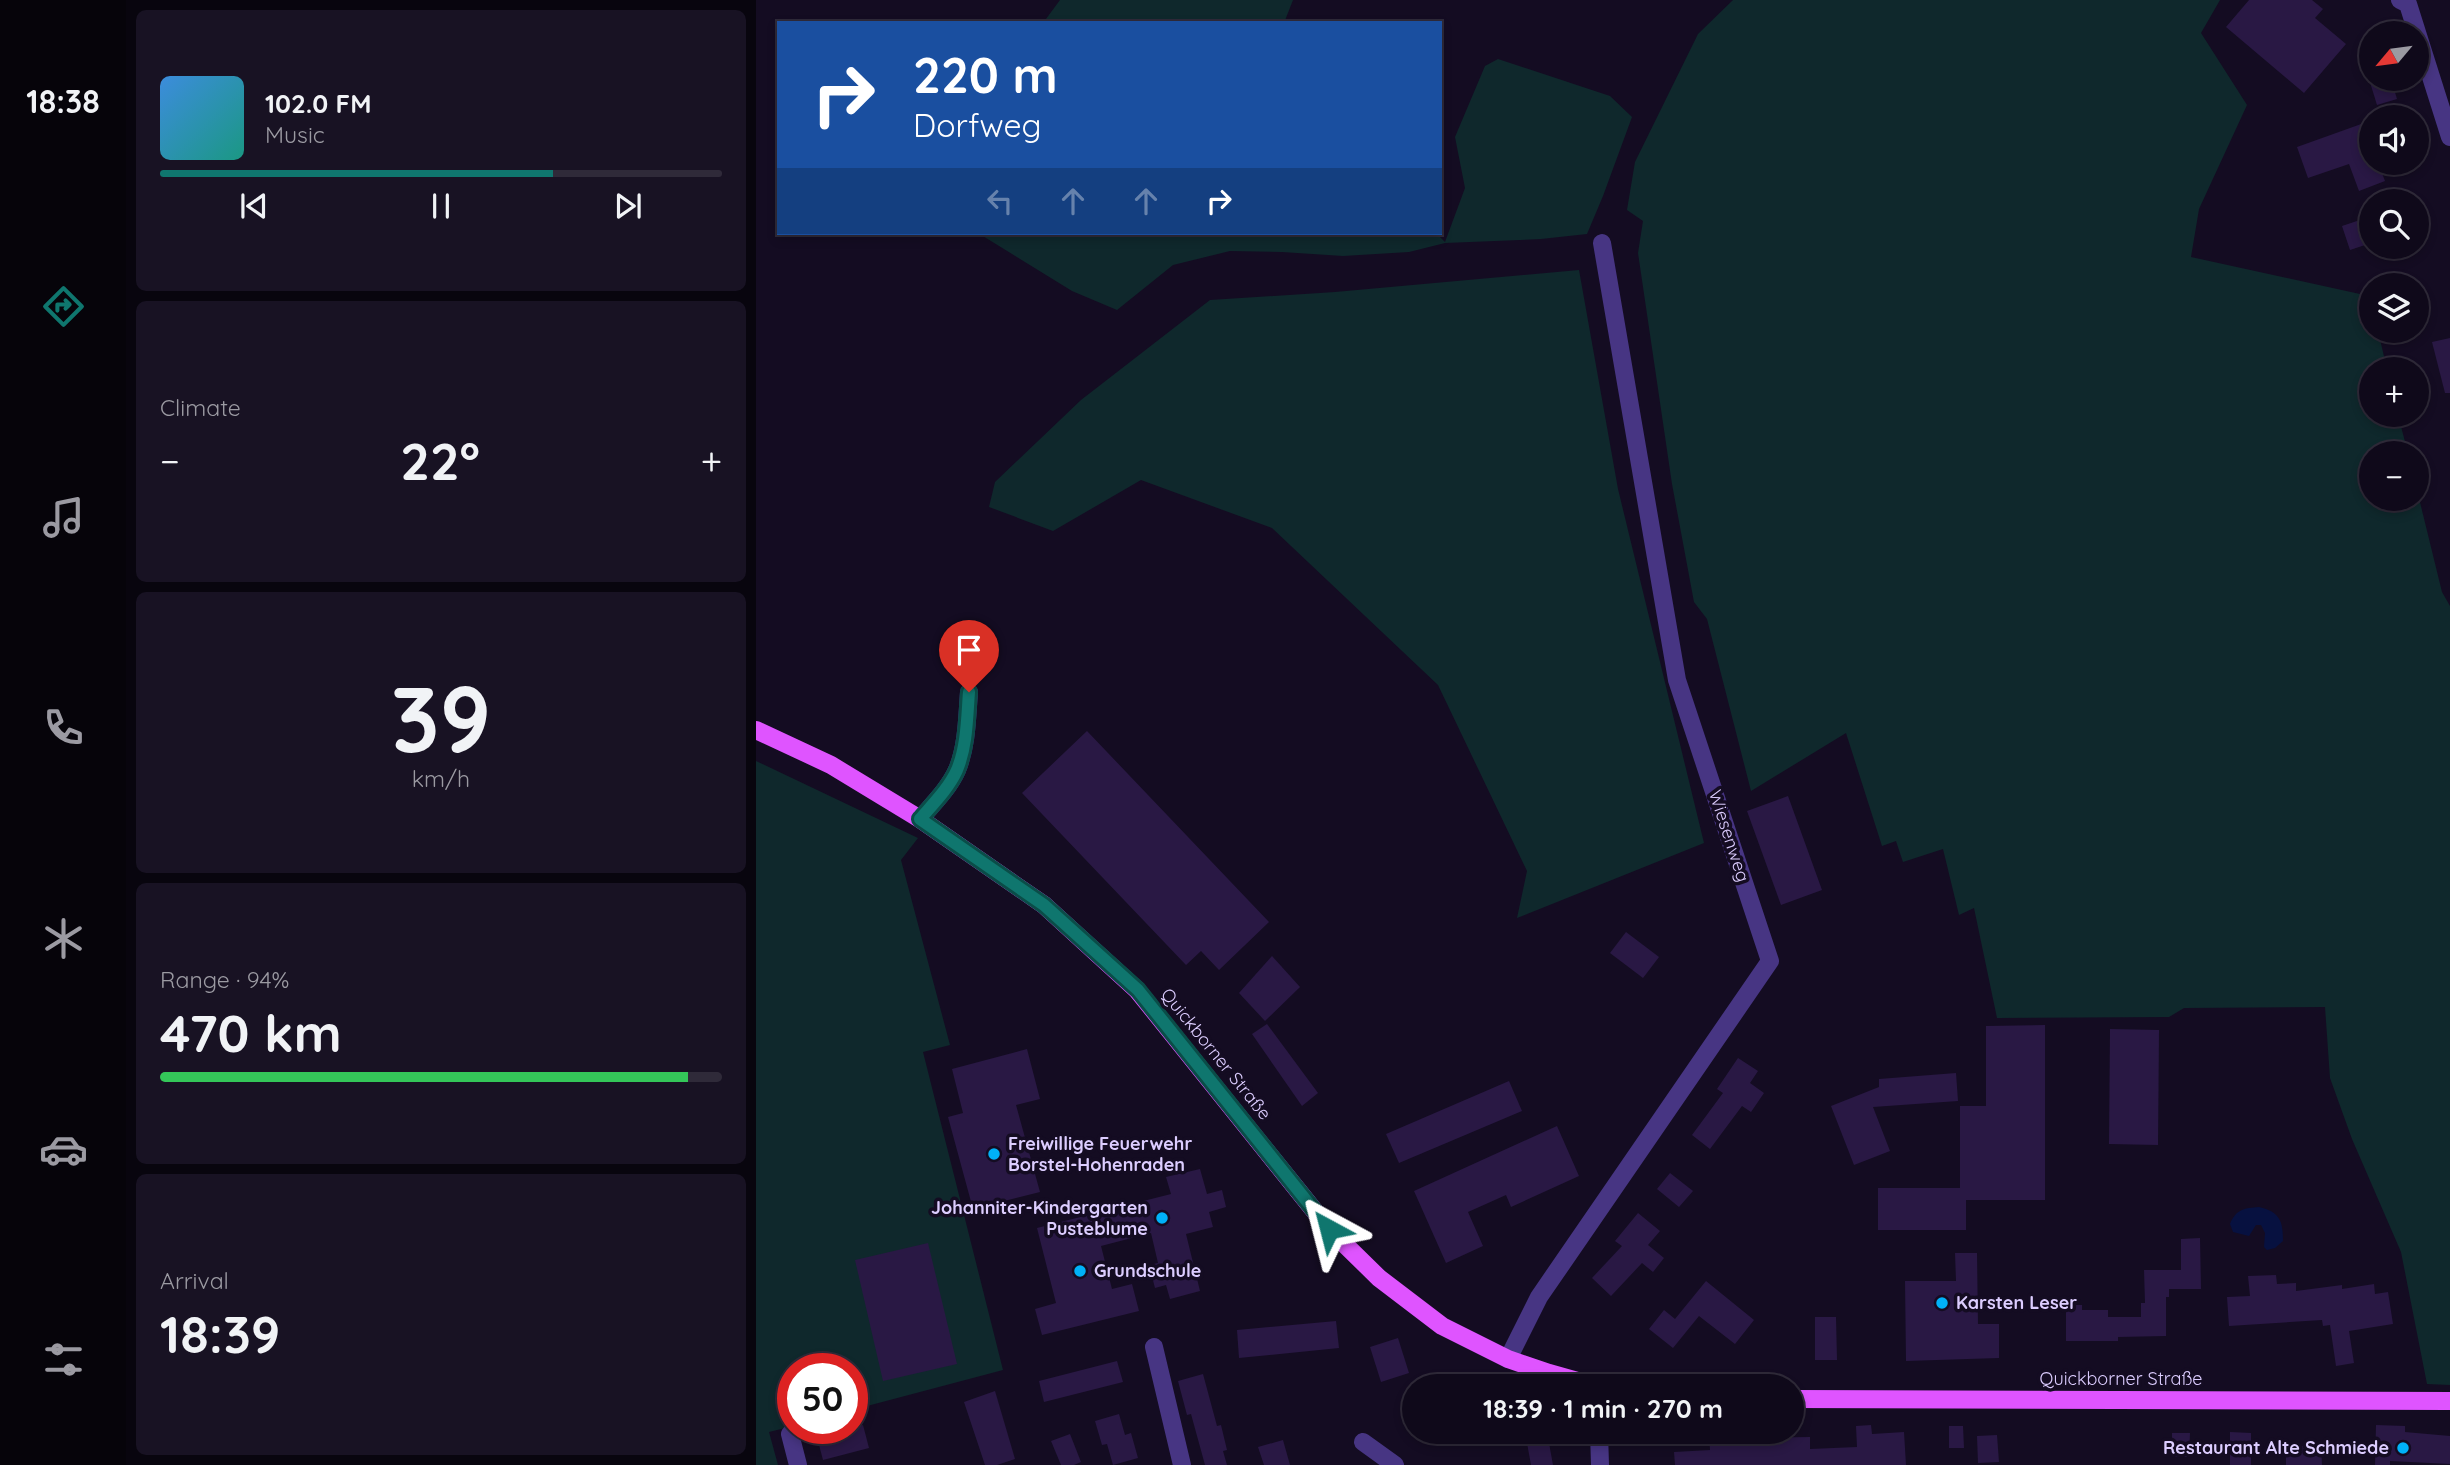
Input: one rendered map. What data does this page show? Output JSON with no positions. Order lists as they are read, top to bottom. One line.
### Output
{"streets":{"main road":["Quickborner Straße"],"street":["Wiesenweg"]},"crossings":[["Wiesenweg","Quickborner Straße"]],"places":["Freiwillige Feuerwehr Borstel-Hohenraden","Johanniter-Kindergarten Pusteblume","Grundschule","Karsten Leser","Restaurant Alte Schmiede"],"north":"bottom left","page":{"tabs":"18:38","map_buttons":["+","−"],"turn":["220 m","Dorfweg"],"song":["102.0 FM","Music"],"tile":["Climate",["39","km/h"],["Range · 94%","470 km"],["Arrival","18:39"]],"heat":["−","22°","+"],"limit":"50","trip":"18:39 · 1 min · 270 m"}}
